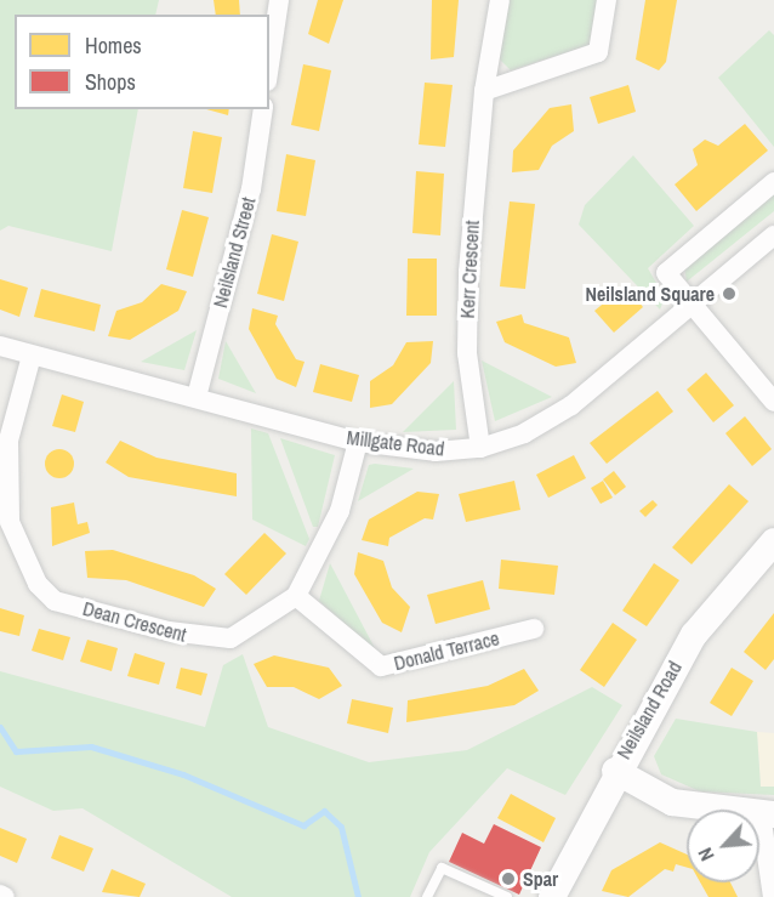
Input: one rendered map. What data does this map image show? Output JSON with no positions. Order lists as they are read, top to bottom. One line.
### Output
{"streets":{"street":["Neilsland Street","Kerr Crescent","Millgate Road","Dean Crescent","Donald Terrace","Neilsland Road"]},"crossings":[["Neilsland Street","Millgate Road"],["Kerr Crescent","Millgate Road"],["Millgate Road","Dean Crescent"],["Dean Crescent","Donald Terrace"]],"places":["Neilsland Square","Spar"],"legend":["Homes","Shops"],"north":"bottom left"}
